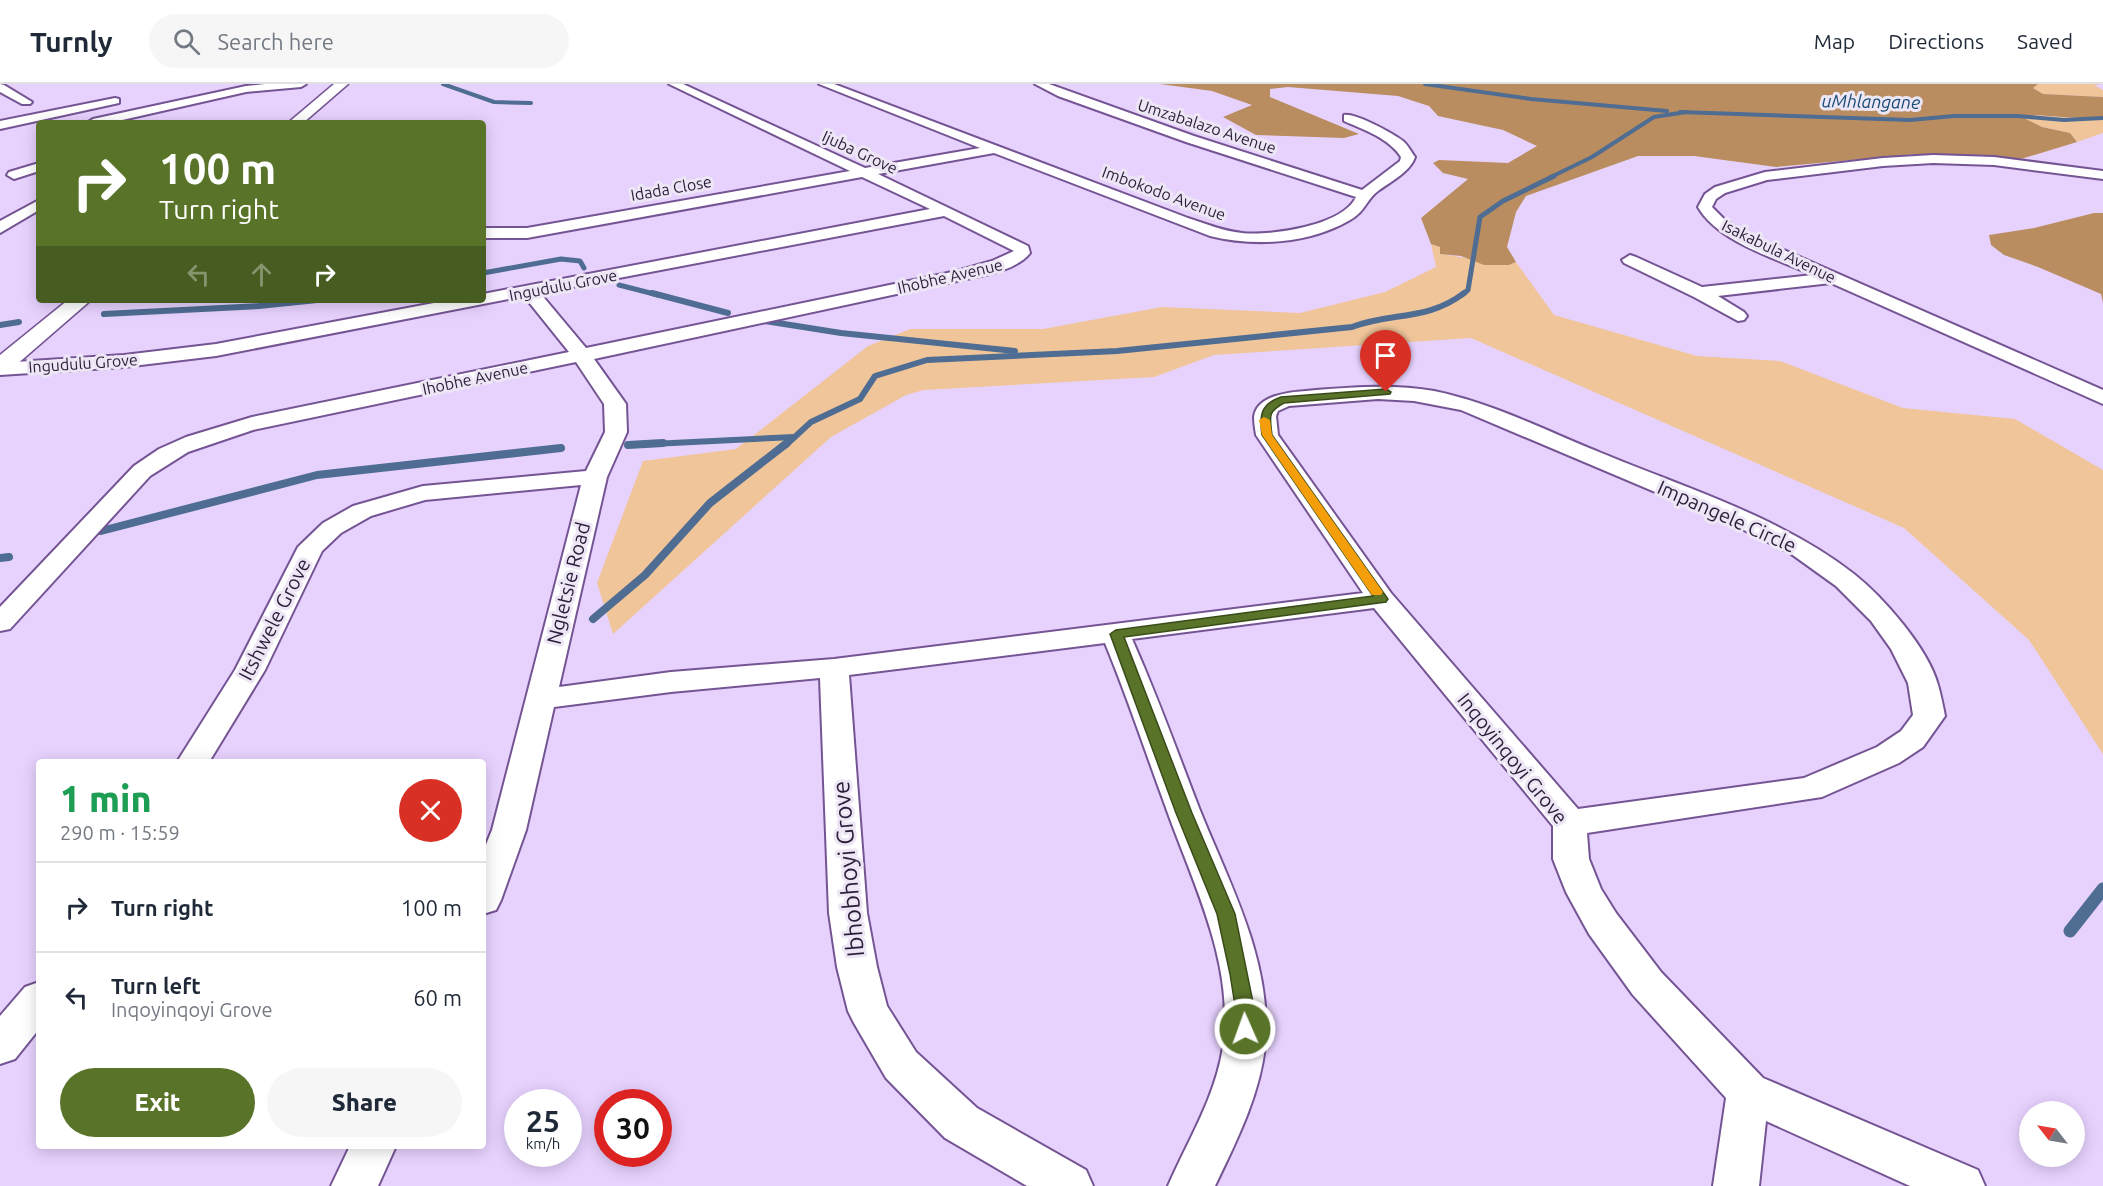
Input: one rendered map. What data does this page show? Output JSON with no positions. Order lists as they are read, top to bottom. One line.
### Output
{"streets":{"street":["Umzabalazo Avenue","Ijuba Grove","Idada Close","Imbokodo Avenue","Isakabula Avenue","Ihobhe Avenue","Ingudulu Grove","Impangele Circle","Ngletsie Road","Itshwele Grove","Inqoyinqoyi Grove","Ibhobhoyi Grove"]},"crossings":[["Umzabalazo Avenue","Imbokodo Avenue"],["Ijuba Grove","Idada Close"],["Ijuba Grove","Ihobhe Avenue"],["Ijuba Grove","Ingudulu Grove"],["Idada Close","Imbokodo Avenue"],["Ihobhe Avenue","Ngletsie Road"],["Ingudulu Grove","Ngletsie Road"],["Impangele Circle","Inqoyinqoyi Grove"],["Ngletsie Road","Itshwele Grove"]],"water":["uMhlangane"],"north":"top left","page":{"header":"Turnly","search":"Search here","nav":["Map","Directions","Saved"],"turn":["100 m","Turn right"],"heading":["1 min","290 m · 15:59"],"list":[{"name":"Turn right","value":"100 m"},{"name":"Turn left","note":"Inqoyinqoyi Grove","value":"60 m"}],"buttons":["Exit","Share"],"speed":"25 km/h","limit":"30"}}
